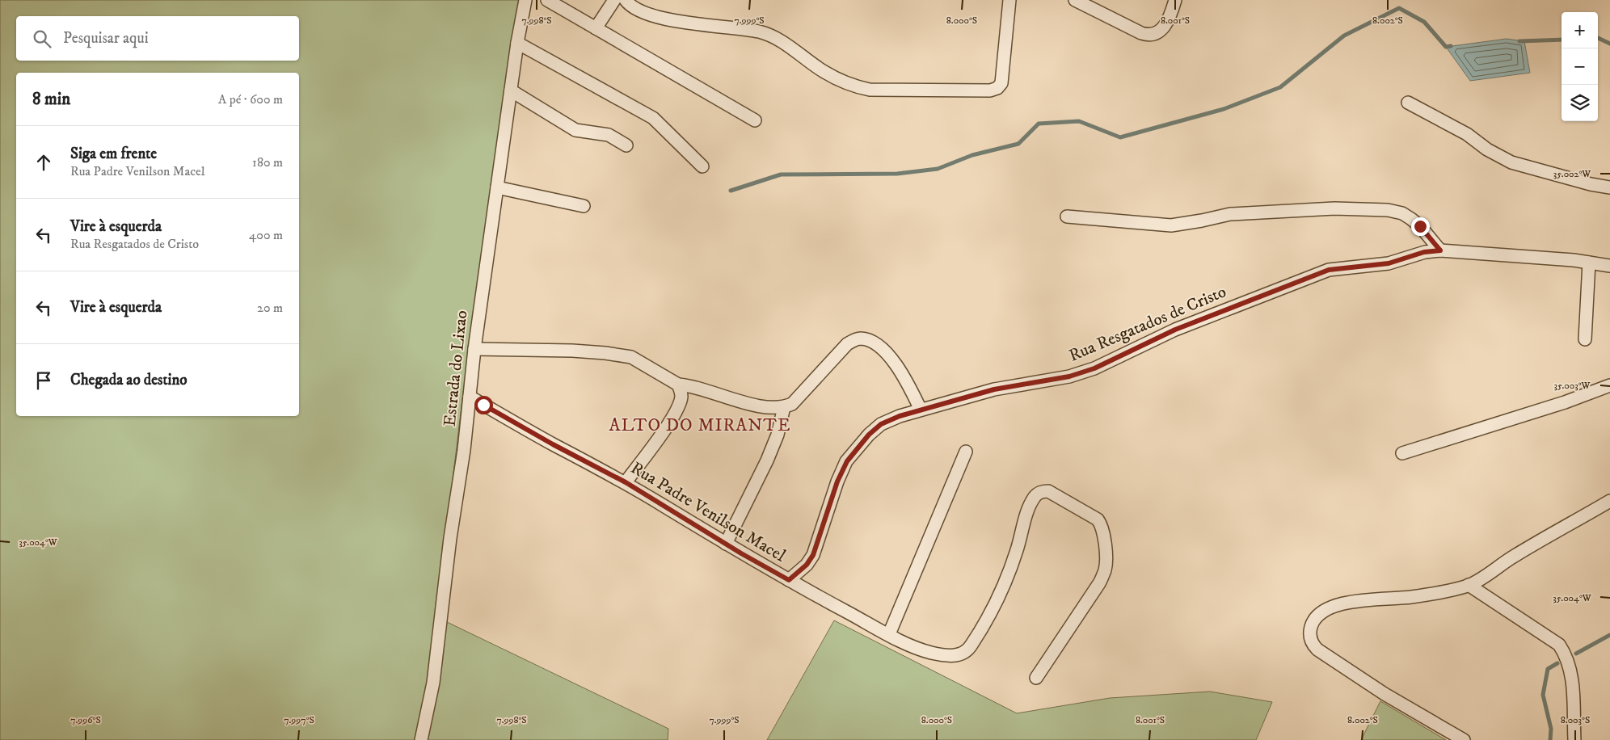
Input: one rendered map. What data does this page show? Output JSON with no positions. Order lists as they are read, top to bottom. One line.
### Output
{"streets":{"street":["Rua Resgatados de Cristo","Estrada do Lixao","Rua Padre Venilson Macel"]},"crossings":[["Rua Resgatados de Cristo","Rua Padre Venilson Macel"],["Estrada do Lixao","Rua Padre Venilson Macel"]],"districts":["ALTO DO MIRANTE"],"page":{"map_buttons":["+","−"],"search":"Pesquisar aqui","heading":["8 min","A pé · 600 m"],"list":[["Siga em frente","Rua Padre Venilson Macel","180 m"],["Vire à esquerda","Rua Resgatados de Cristo","400 m"],["Vire à esquerda","20 m"],"Chegada ao destino"]},"coordinates":["7.998°S","7.999°S","8.000°S","8.001°S","8.002°S","35.002°W","35.003°W","35.004°W","7.996°S","7.997°S","8.003°S"]}
